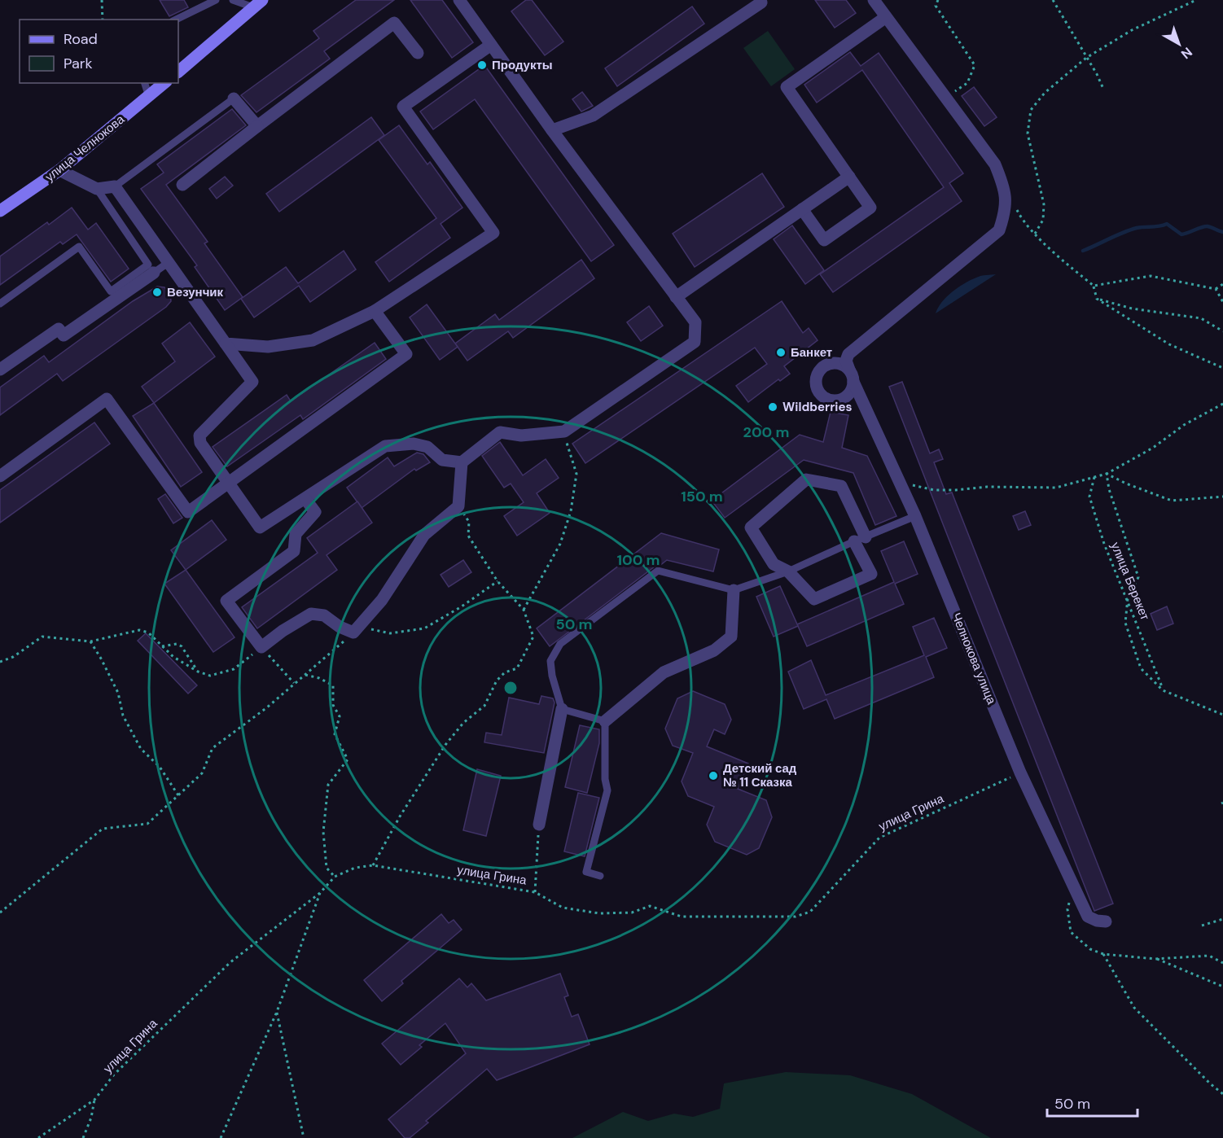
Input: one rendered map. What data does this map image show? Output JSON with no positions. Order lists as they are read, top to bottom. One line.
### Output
{"streets":{"main road":["улица Челнокова"],"street":["Челнокова улица"],"path":["улица Берекет","улица Грина"]},"crossings":[["Челнокова улица","улица Грина"]],"places":["Продукты","Везунчик","Банкет","Wildberries","Детский сад № 11 Сказка"],"legend":["Road","Park"],"scale_bar":"50 m","north":"bottom right","rings":["200 m","150 m","100 m","50 m"]}
